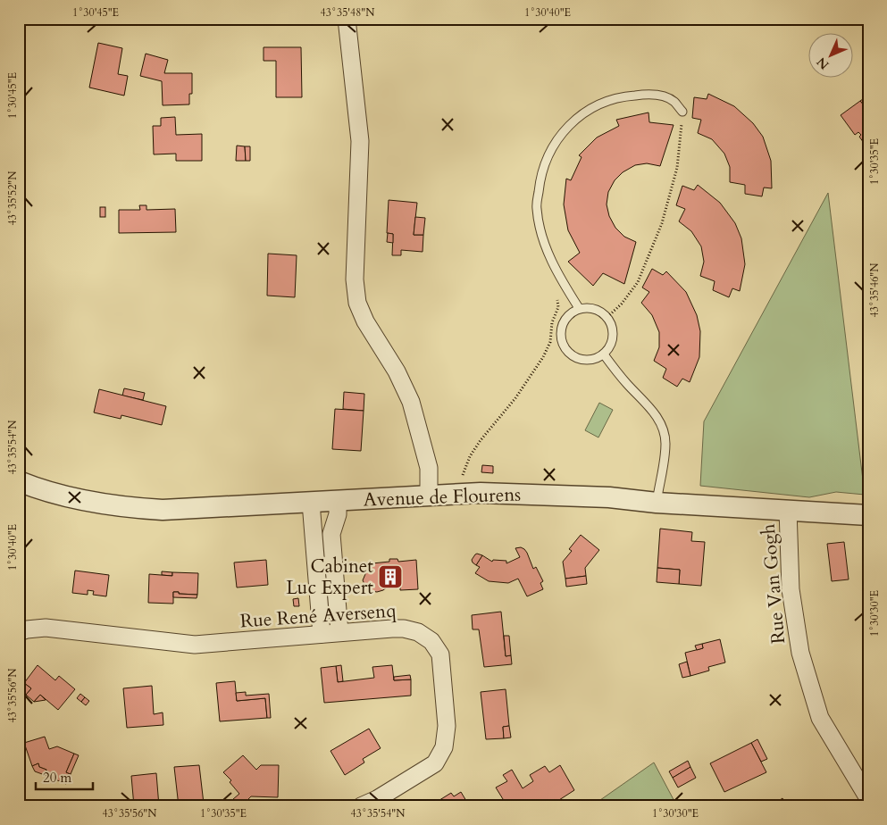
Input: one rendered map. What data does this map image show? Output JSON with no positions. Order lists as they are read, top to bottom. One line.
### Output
{"streets":{"street":["Avenue de Flourens","Rue Van Gogh","Rue René Aversenq"]},"crossings":[["Avenue de Flourens","Rue Van Gogh"]],"places":{"building":["Cabinet Luc Expert"]},"scale_bar":"20 m","north":"bottom left","coordinates":["1°30'45\"E","43°35'48\"N","1°30'40\"E","1°30'35\"E","43°35'52\"N","43°35'46\"N","43°35'54\"N","1°30'30\"E","43°35'56\"N"]}
